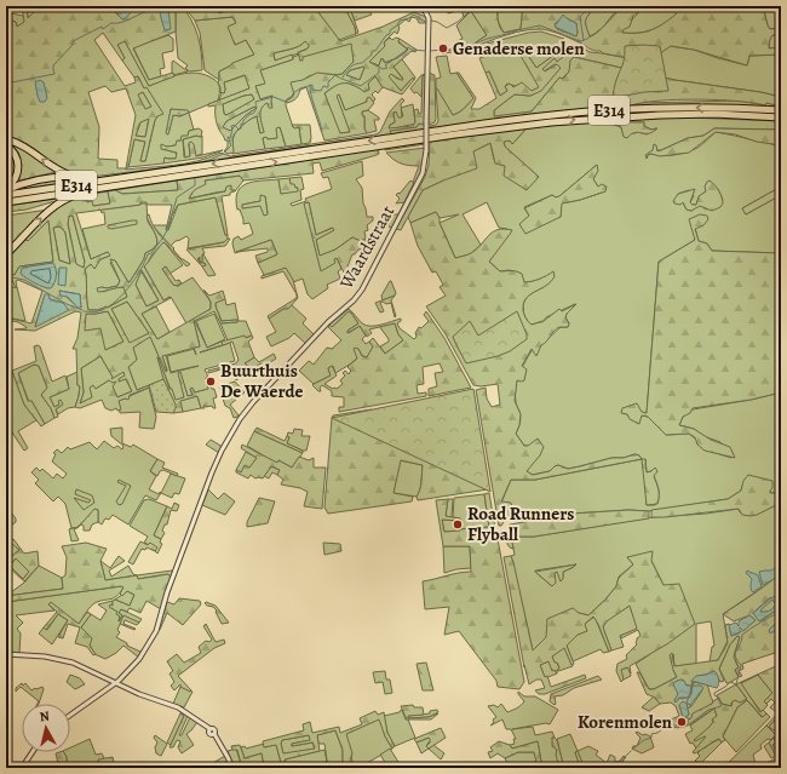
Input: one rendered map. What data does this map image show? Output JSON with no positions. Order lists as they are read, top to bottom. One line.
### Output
{"streets":{"highway":["E314"],"street":["Waardstraat"]},"places":["Genaderse molen","Buurthuis De Waerde","Road Runners Flyball","Korenmolen"],"north":"top"}
